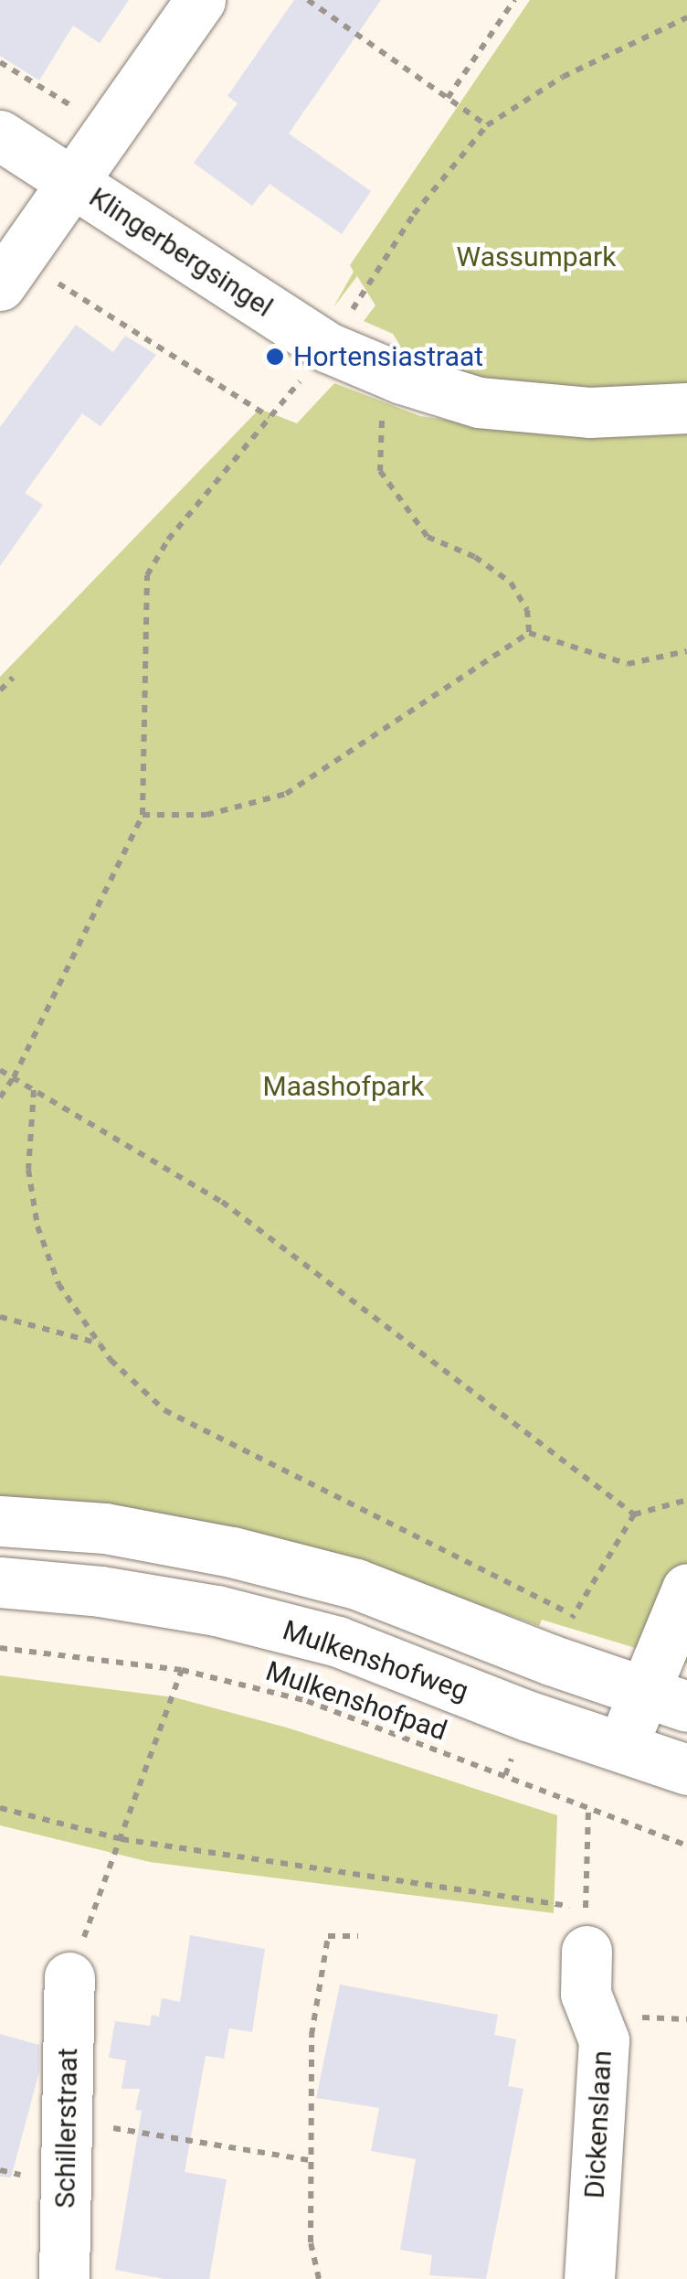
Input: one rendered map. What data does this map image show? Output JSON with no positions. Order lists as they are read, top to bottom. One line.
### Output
{"streets":{"street":["Klingerbergsingel","Mulkenshofweg","Dickenslaan","Schillerstraat"],"path":["Mulkenshofpad"]},"parks":["Wassumpark","Maashofpark"],"places":["Hortensiastraat"]}
